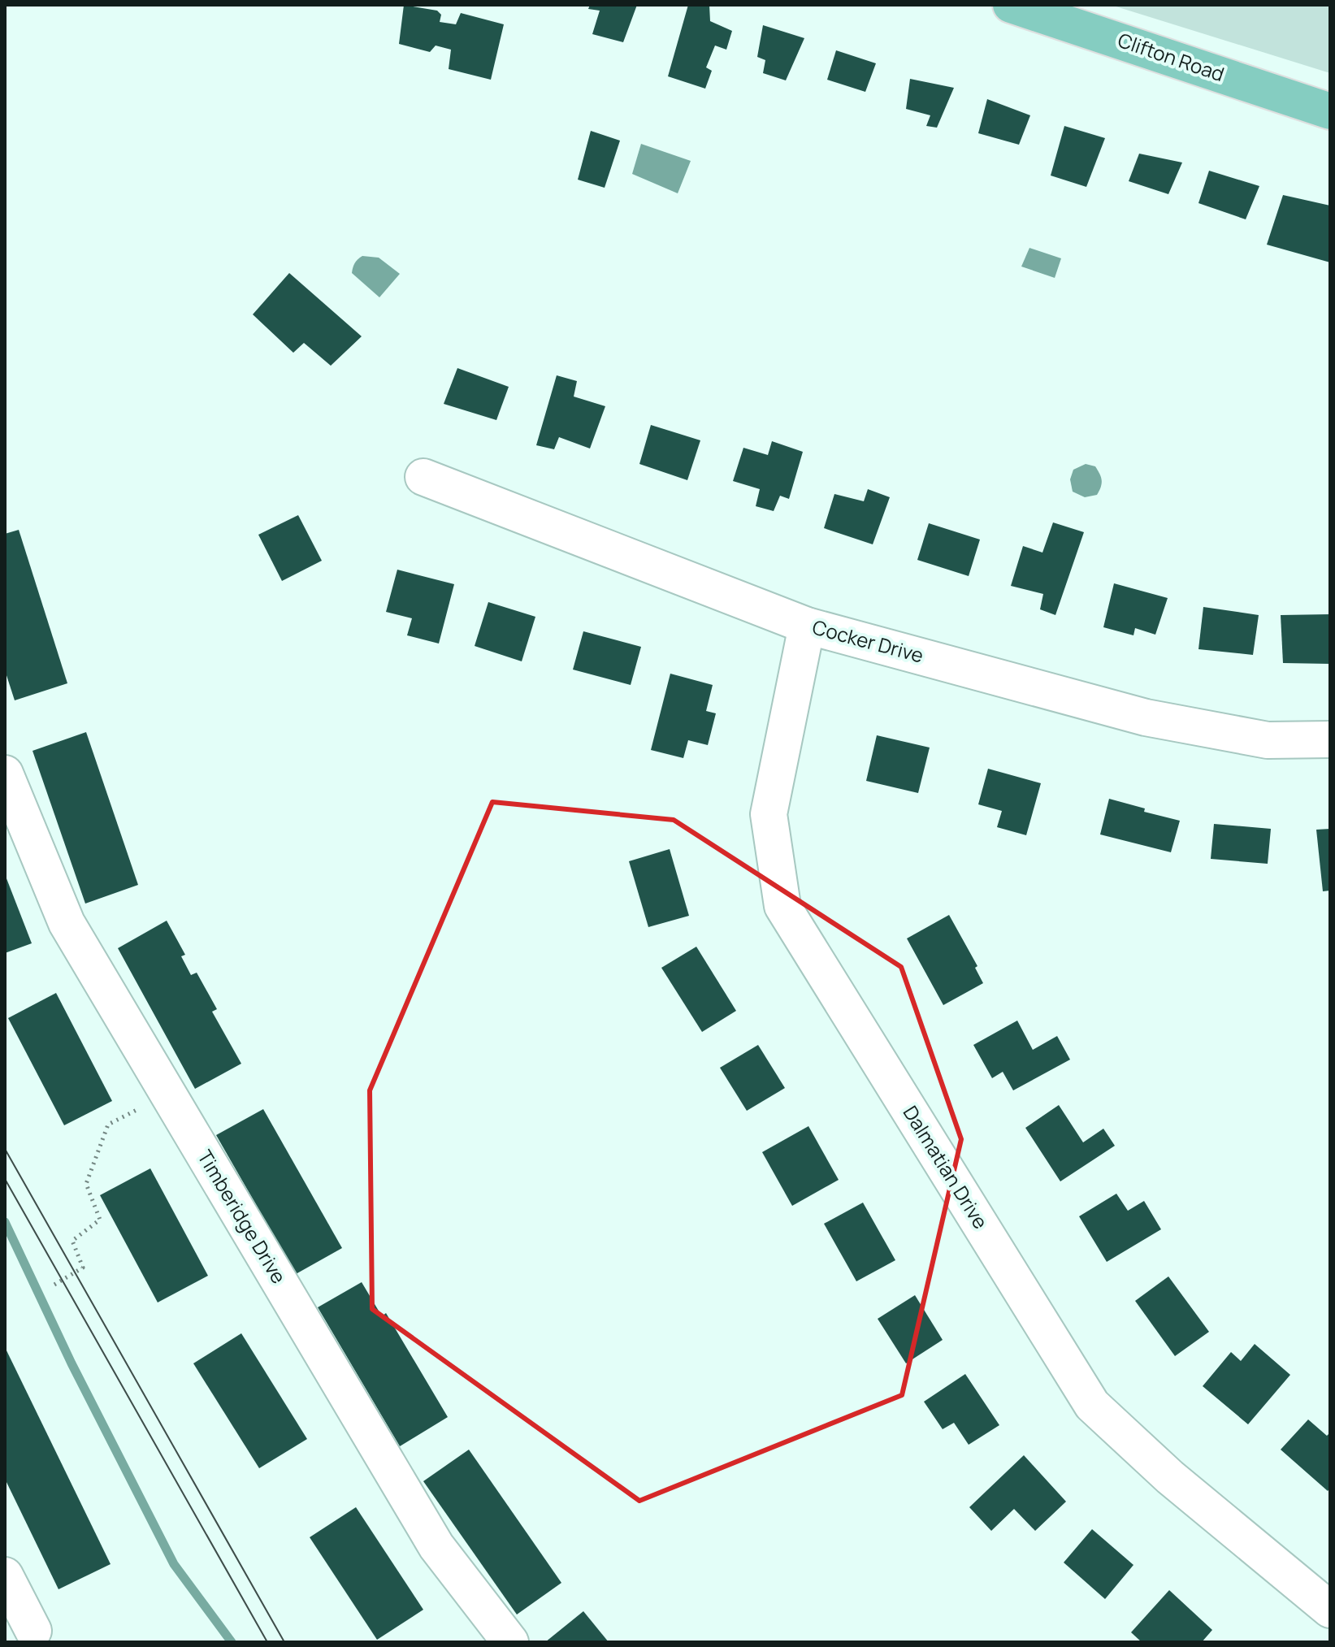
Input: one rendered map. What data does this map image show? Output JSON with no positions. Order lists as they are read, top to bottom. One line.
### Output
{"streets":{"main road":["Clifton Road"],"street":["Cocker Drive","Dalmatian Drive","Timberidge Drive"]},"crossings":[["Cocker Drive","Dalmatian Drive"]]}
